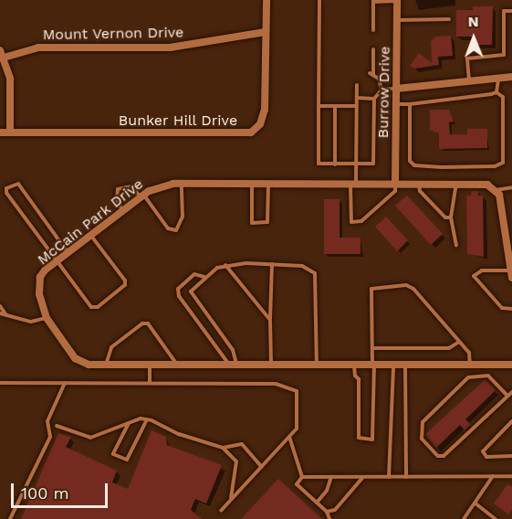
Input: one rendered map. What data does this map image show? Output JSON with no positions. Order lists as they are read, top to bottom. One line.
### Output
{"streets":{"street":["Mount Vernon Drive","Burrow Drive","Bunker Hill Drive","McCain Park Drive"]},"crossings":[["Mount Vernon Drive","Bunker Hill Drive"],["Burrow Drive","McCain Park Drive"]],"scale_bar":"100 m","north":"top"}
